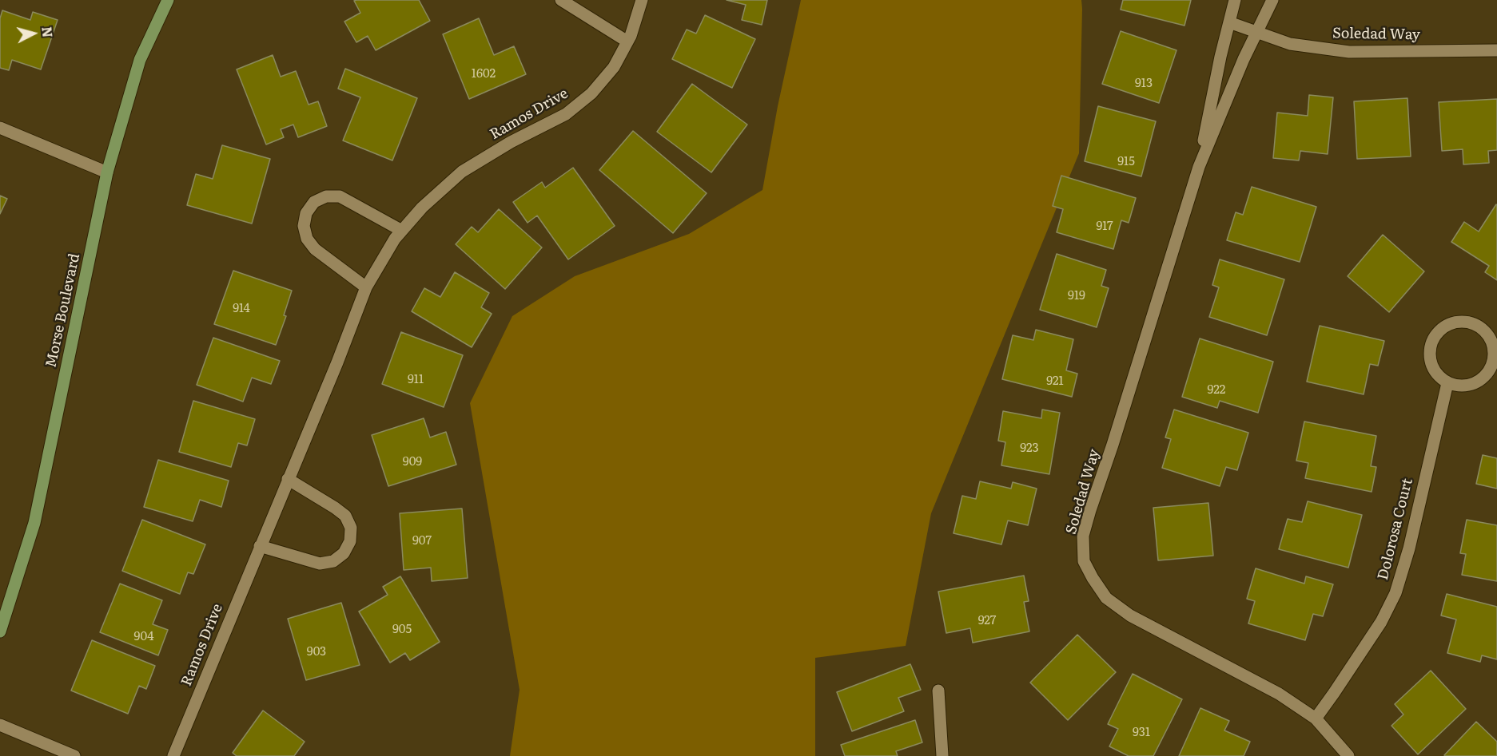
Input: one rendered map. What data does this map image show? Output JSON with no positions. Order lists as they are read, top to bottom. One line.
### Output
{"streets":{"street":["Soledad Way","Ramos Drive","Morse Boulevard","Dolorosa Court"]},"crossings":[["Soledad Way","Dolorosa Court"]],"house_numbers":["1602","913","915","917","919","914","911","921","922","923","909","907","927","905","904","903","931"],"north":"right"}
